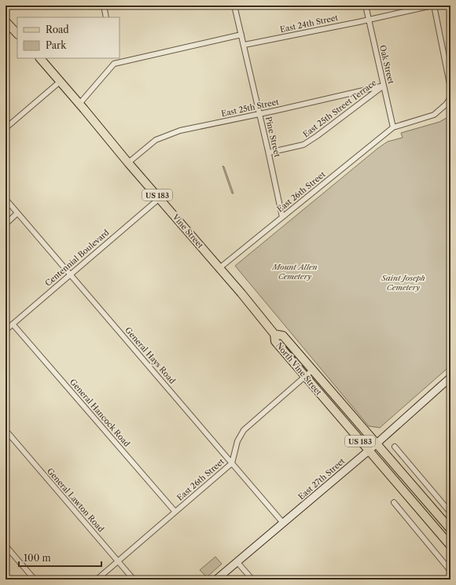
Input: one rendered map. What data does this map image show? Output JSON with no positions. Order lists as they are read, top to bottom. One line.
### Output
{"streets":{"main road":["US 183","Vine Street","North Vine Street","East 27th Street"],"street":["East 24th Street","Oak Street","East 25th Street","East 25th Street Terrace","Pine Street","East 26th Street","Centennial Boulevard","General Hays Road","General Hancock Road","General Lawton Road"]},"crossings":[["East 24th Street","Oak Street"],["East 24th Street","Pine Street"],["Oak Street","East 25th Street"],["Oak Street","East 25th Street Terrace"],["Oak Street","East 26th Street"],["East 25th Street","East 25th Street Terrace"],["East 25th Street","Pine Street"],["East 25th Street","Vine Street"],["East 25th Street Terrace","Pine Street"],["Pine Street","East 26th Street"],["East 26th Street","Vine Street"],["East 26th Street","General Hays Road"],["East 26th Street","North Vine Street"],["East 26th Street","General Hancock Road"],["East 26th Street","General Lawton Road"],["Vine Street","Centennial Boulevard"],["Vine Street","North Vine Street"],["Centennial Boulevard","General Hays Road"],["Centennial Boulevard","General Hancock Road"],["General Hays Road","East 27th Street"],["North Vine Street","East 27th Street"]],"parks":["Mount Allen Cemetery","Saint Joseph Cemetery"],"legend":["Road","Park"],"scale_bar":"100 m"}
